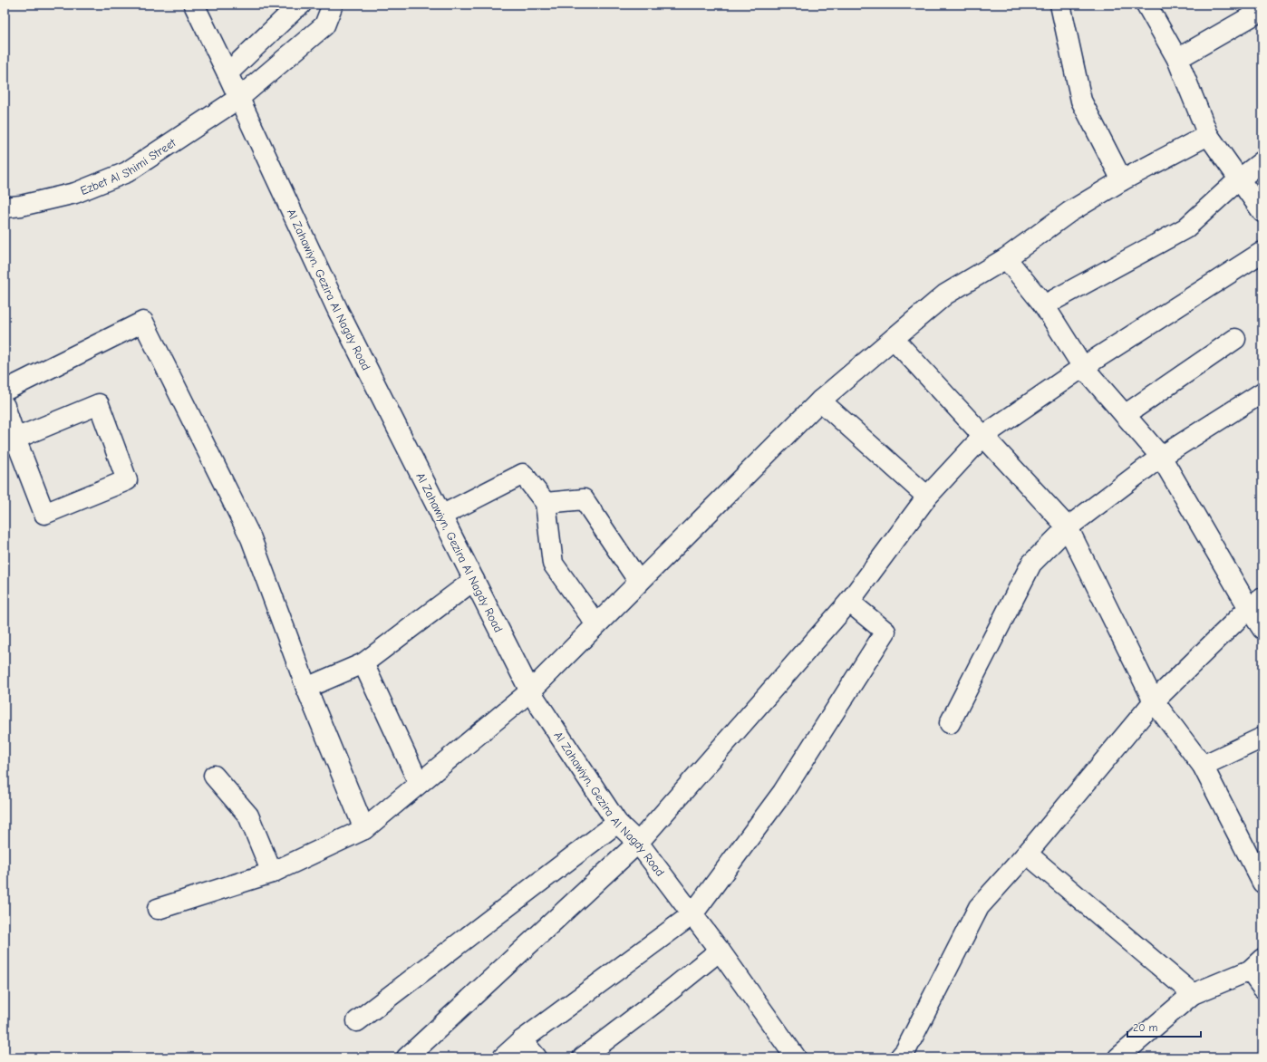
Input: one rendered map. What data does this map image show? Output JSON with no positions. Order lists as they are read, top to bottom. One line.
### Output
{"streets":{"street":["Ezbet Al Shimi Street","Al Zahawiyn, Gezira Al Nagdy Road"]},"crossings":[["Ezbet Al Shimi Street","Al Zahawiyn, Gezira Al Nagdy Road"]],"scale_bar":"20 m"}
